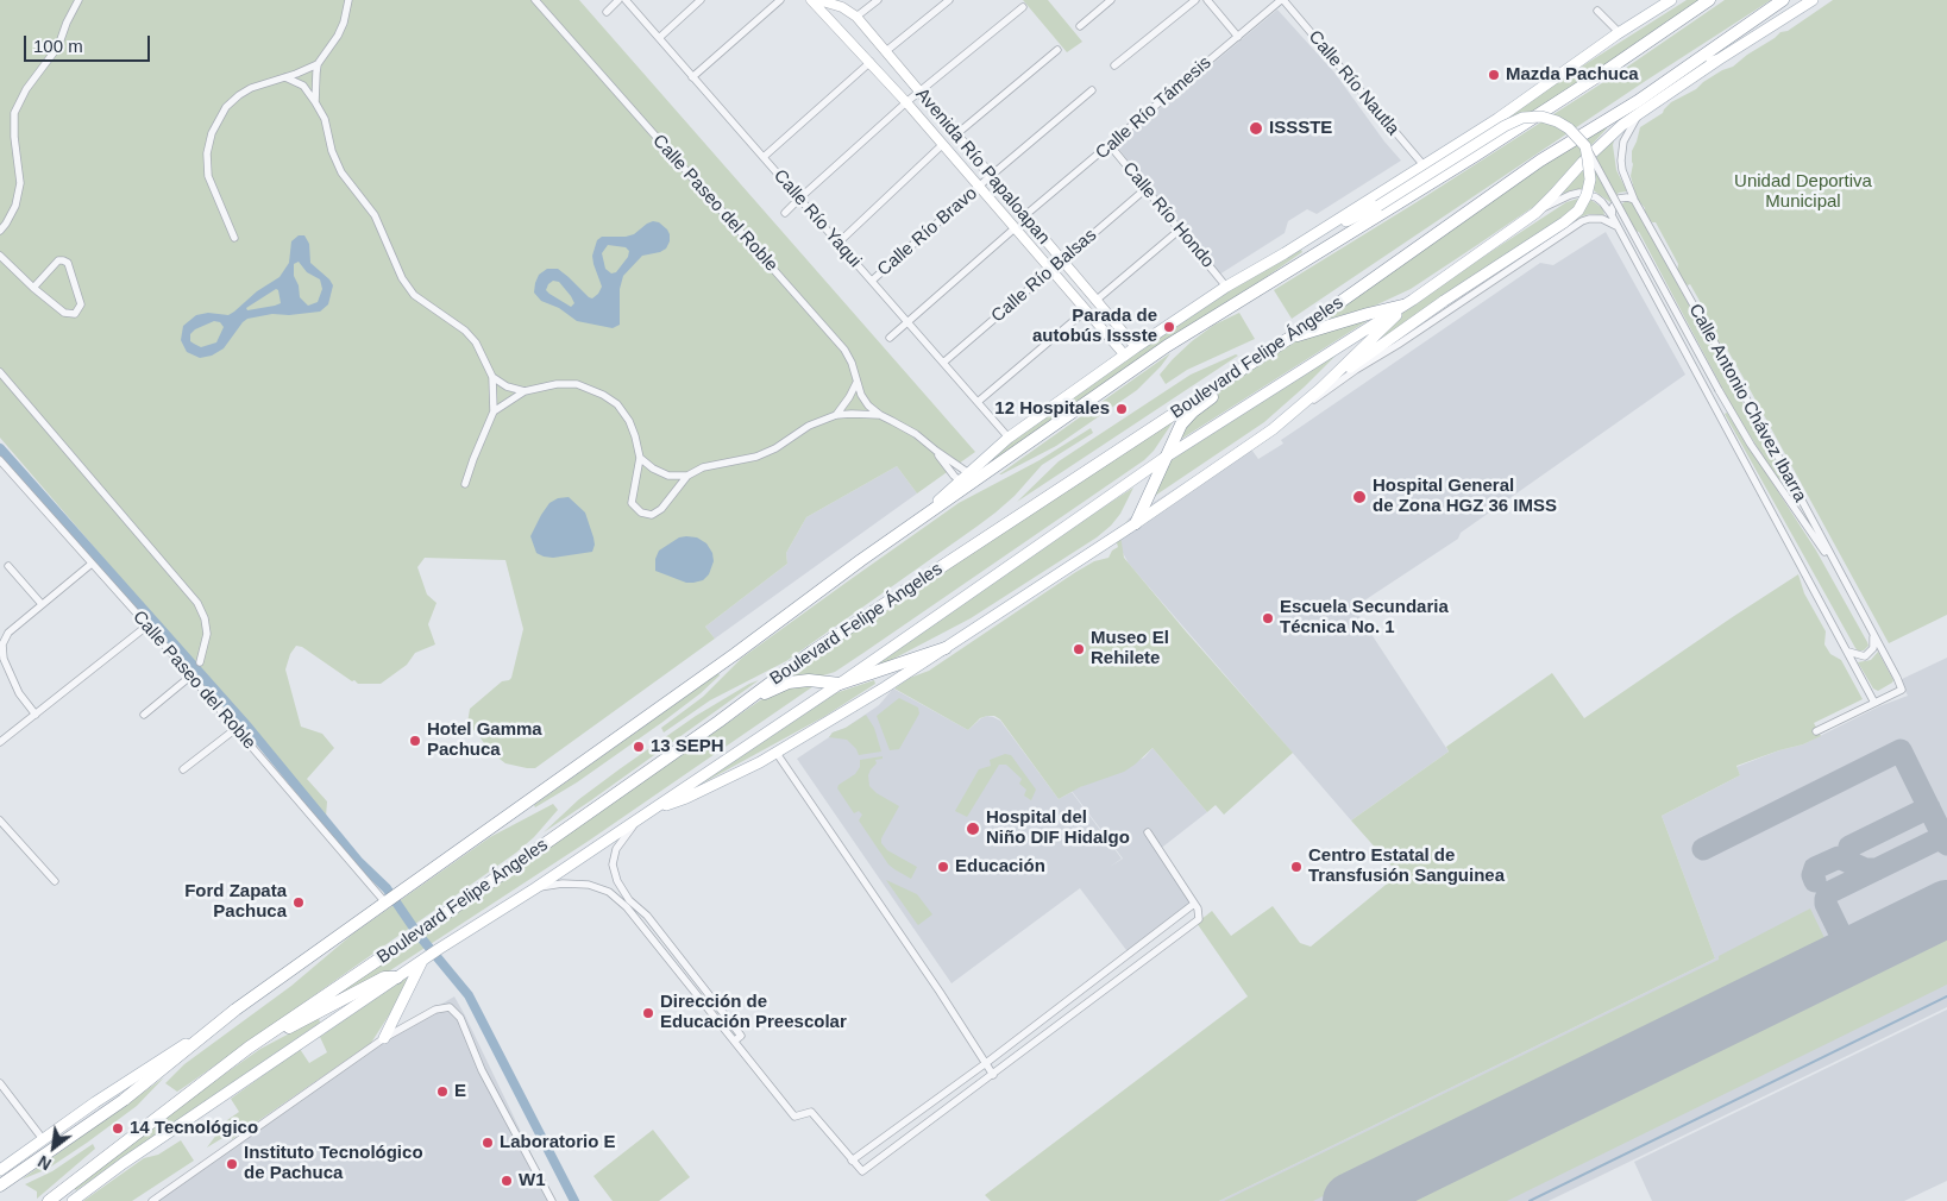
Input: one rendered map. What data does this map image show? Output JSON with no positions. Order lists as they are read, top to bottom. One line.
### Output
{"streets":{"highway":["Boulevard Felipe Ángeles"],"street":["Calle Río Nautla","Calle Río Támesis","Avenida Río Papaloapan","Calle Paseo del Roble","Calle Río Hondo","Calle Río Yaqui","Calle Río Bravo","Calle Río Balsas","Calle Antonio Chávez Ibarra"]},"crossings":[["Calle Río Nautla","Calle Río Támesis"],["Calle Río Támesis","Avenida Río Papaloapan"],["Calle Río Támesis","Calle Río Hondo"],["Avenida Río Papaloapan","Calle Río Bravo"],["Avenida Río Papaloapan","Calle Río Balsas"],["Calle Río Hondo","Calle Río Balsas"],["Calle Río Yaqui","Calle Río Bravo"],["Calle Río Yaqui","Calle Río Balsas"]],"parks":["Unidad Deportiva Municipal"],"places":["Mazda Pachuca","ISSSTE","Parada de autobús Issste","12 Hospitales","Hospital General de Zona HGZ 36 IMSS","Escuela Secundaria Técnica No. 1","Museo El Rehilete","Hotel Gamma Pachuca","13 SEPH","Hospital del Niño DIF Hidalgo","Educación","Centro Estatal de Transfusión Sanguinea","Ford Zapata Pachuca","Dirección de Educación Preescolar","E","14 Tecnológico","Laboratorio E","Instituto Tecnológico de Pachuca","W1"],"scale_bar":"100 m","north":"bottom left"}
